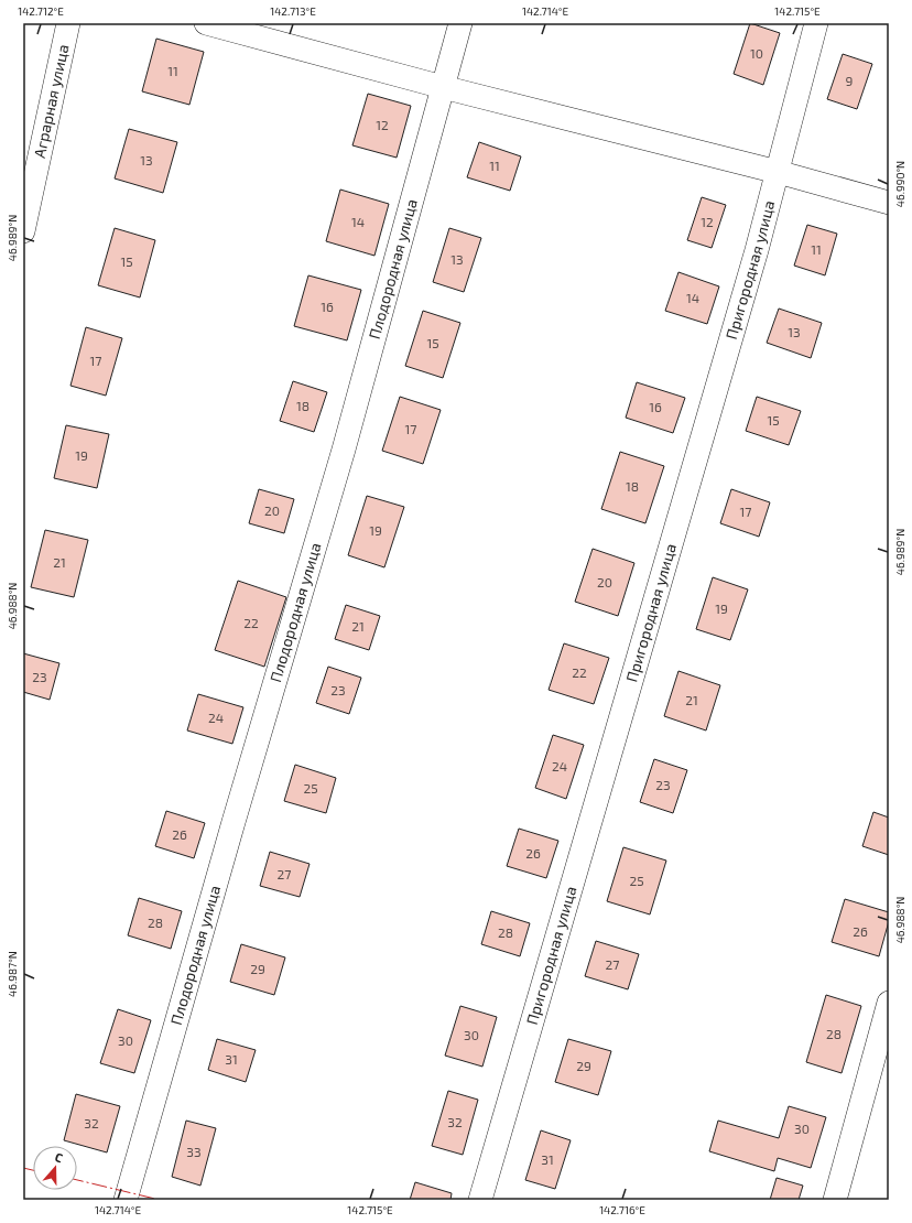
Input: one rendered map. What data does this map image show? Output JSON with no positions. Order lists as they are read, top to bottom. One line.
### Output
{"streets":{"street":["Аграрная улица","Плодородная улица","Пригородная улица"]},"house_numbers":["10","11","9","12","13","11","14","12","11","13","15","14","16","13","15","17","18","16","15","17","19","18","20","17","19","21","20","19","22","21","22","23","23","21","24","24","23","25","26","26","27","25","28","26","28","27","29","28","30","30","31","29","32","32","30","33","31"],"north":"top","coordinates":["142.712°E","142.713°E","142.714°E","142.715°E","46.990°N","46.989°N","46.988°N","46.987°N","142.716°E"]}
